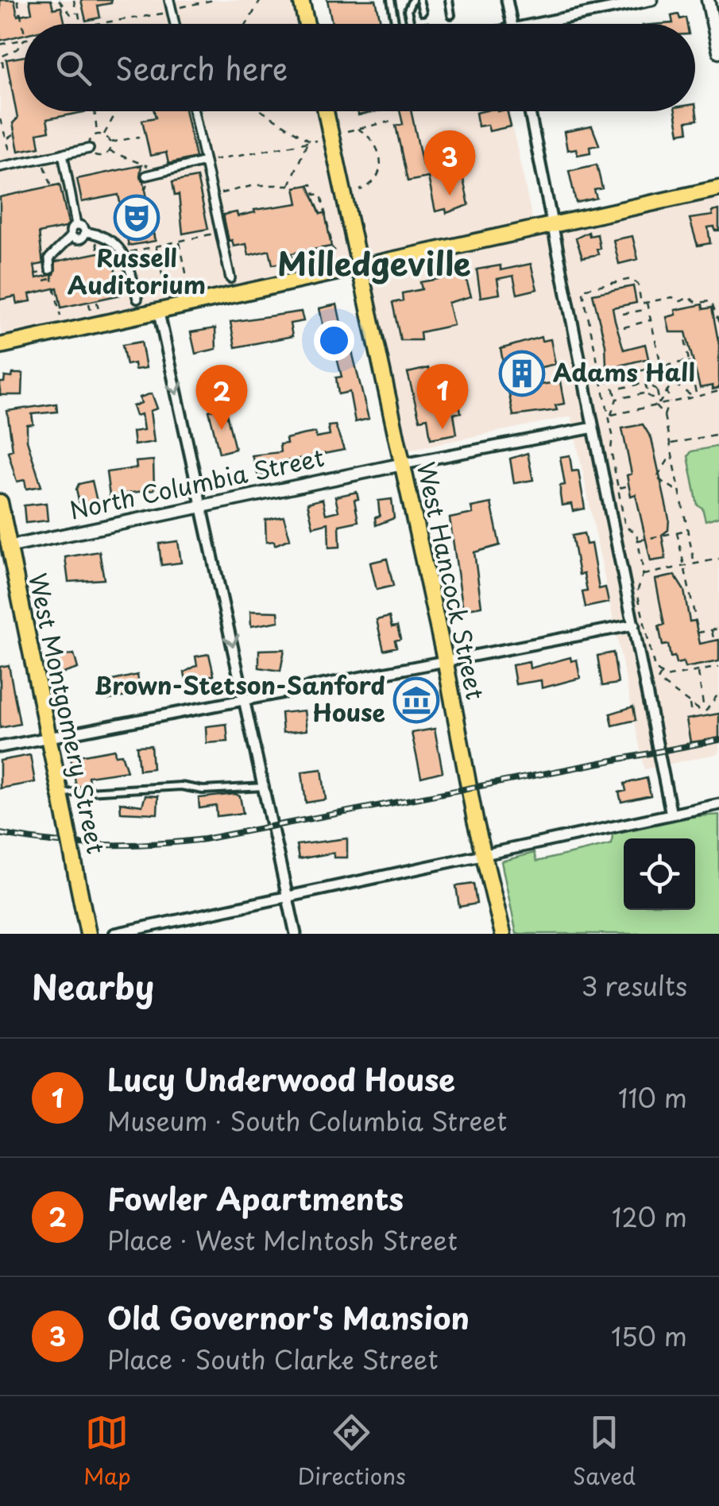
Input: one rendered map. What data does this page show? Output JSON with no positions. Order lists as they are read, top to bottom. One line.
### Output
{"streets":{"main road":["West Hancock Street","West Montgomery Street"],"street":["North Columbia Street"]},"crossings":[["North Columbia Street","West Hancock Street"],["North Columbia Street","West Montgomery Street"]],"districts":["Milledgeville"],"places":{"theatre":["Russell Auditorium"],"building":["Adams Hall"],"museum":["Brown-Stetson-Sanford House"]},"page":{"search":"Search here","pins":["3","1","2"],"heading":["Nearby","3 results"],"list":[{"mark":"1","name":"Lucy Underwood House","note":"Museum · South Columbia Street","value":"110 m"},{"mark":"2","name":"Fowler Apartments","note":"Place · West McIntosh Street","value":"120 m"},{"mark":"3","name":"Old Governor's Mansion","note":"Place · South Clarke Street","value":"150 m"}],"nav":["Map","Directions","Saved"]}}
